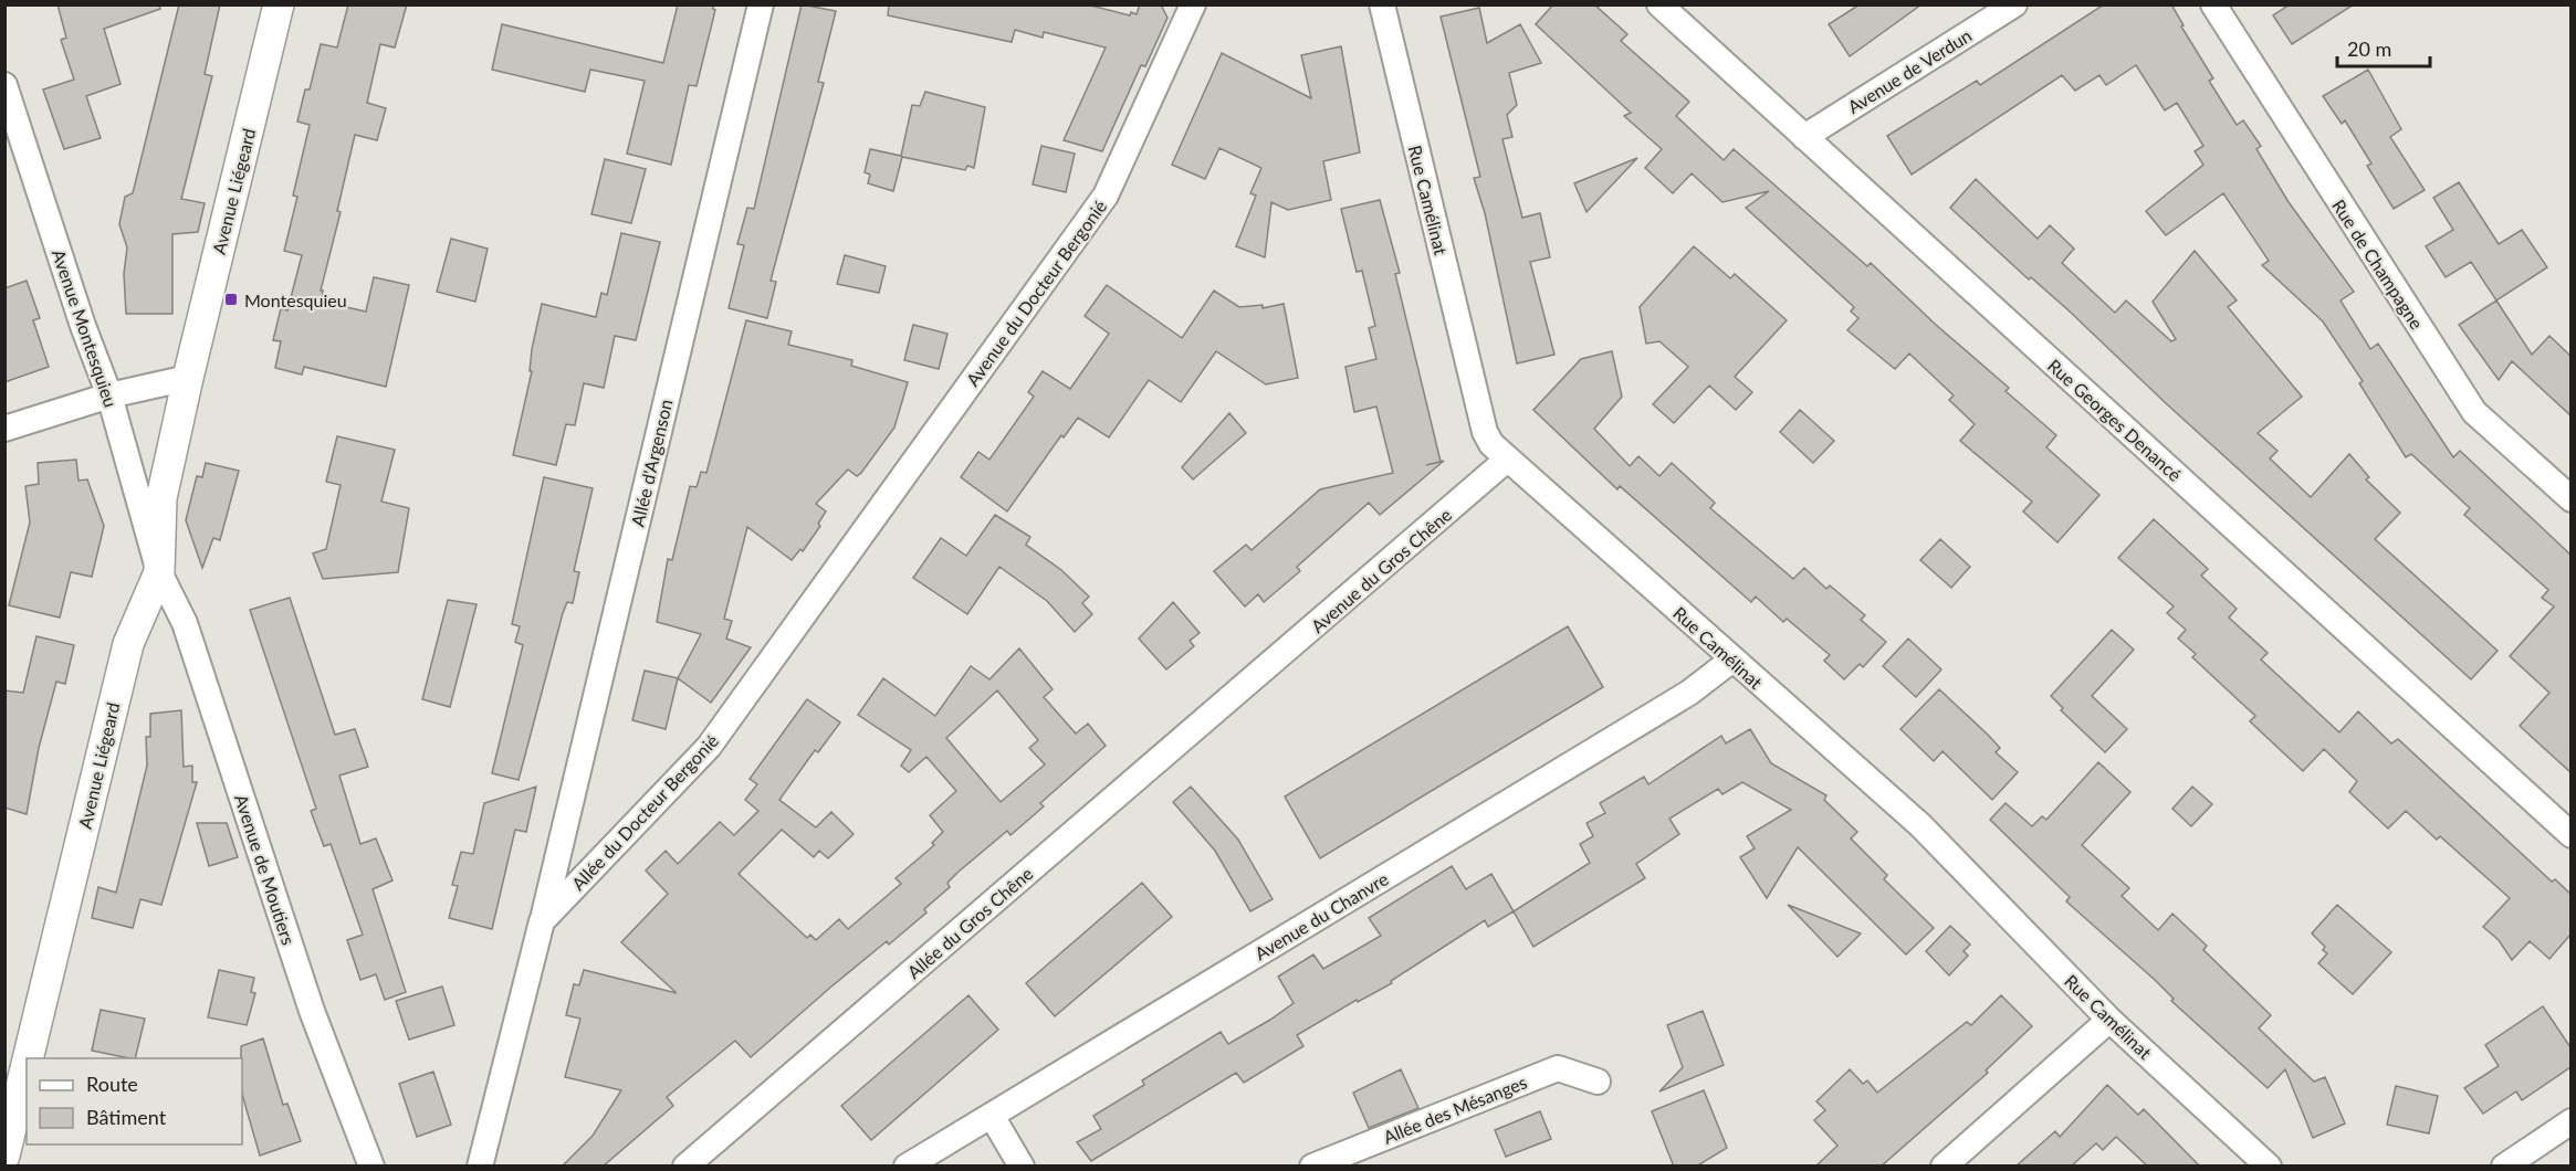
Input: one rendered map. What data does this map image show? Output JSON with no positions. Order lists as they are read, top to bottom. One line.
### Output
{"streets":{"street":["Avenue de Verdun","Avenue Liégeard","Rue Camélinat","Rue de Champagne","Avenue du Docteur Bergonié","Avenue Montesquieu","Rue Georges Denancé","Allée d'Argenson","Avenue du Gros Chêne","Allée du Docteur Bergonié","Avenue de Moutiers","Avenue du Chanvre","Allée du Gros Chêne","Allée des Mésanges"]},"crossings":[["Avenue de Verdun","Rue Georges Denancé"],["Avenue Liégeard","Avenue Montesquieu"],["Avenue Liégeard","Avenue de Moutiers"],["Rue Camélinat","Avenue du Gros Chêne"],["Rue Camélinat","Avenue du Chanvre"],["Avenue du Docteur Bergonié","Allée du Docteur Bergonié"],["Avenue Montesquieu","Avenue de Moutiers"],["Allée d'Argenson","Allée du Docteur Bergonié"],["Avenue du Gros Chêne","Allée du Gros Chêne"]],"places":{"transit":["Montesquieu"]},"legend":["Route","Bâtiment"],"scale_bar":"20 m"}
